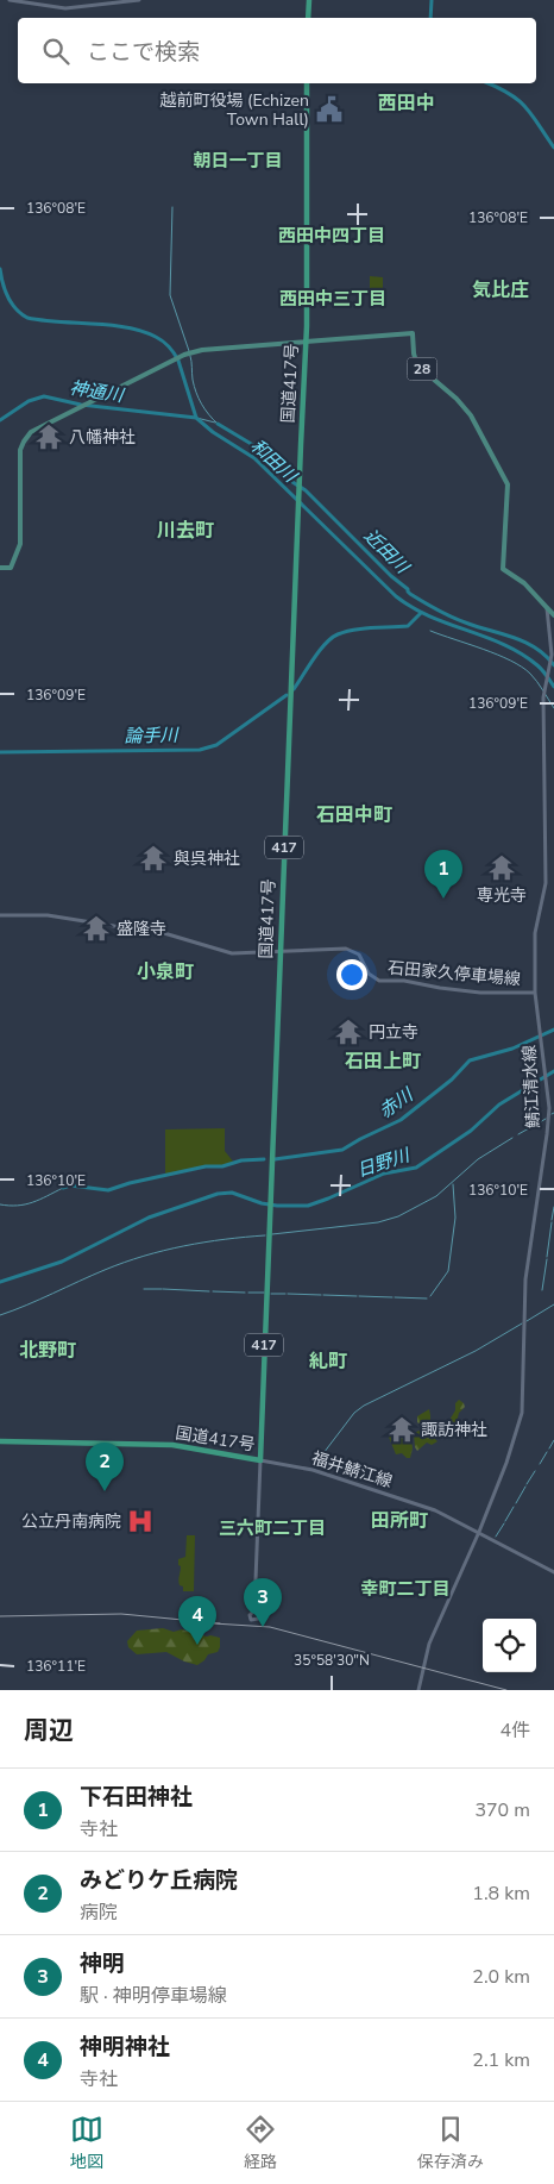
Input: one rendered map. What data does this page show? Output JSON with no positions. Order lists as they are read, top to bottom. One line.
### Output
{"streets":{"highway":["国道417号","417"],"main road":["28","石田家久停車場線","鯖江清水線","福井鯖江線"]},"crossings":[["28","国道417号"],["28","鯖江清水線"],["国道417号","石田家久停車場線"],["国道417号","福井鯖江線"],["石田家久停車場線","鯖江清水線"],["鯖江清水線","福井鯖江線"]],"districts":["西田中","朝日一丁目","西田中四丁目","気比庄","西田中三丁目","川去町","石田中町","小泉町","石田上町","北野町","糺町","田所町","三六町二丁目","幸町二丁目"],"water":["神通川","和田川","近田川","論手川","赤川","日野川"],"places":{"public building":["越前町役場 (Echizen Town Hall)"],"temple":["八幡神社","與呉神社","専光寺","盛隆寺","円立寺","諏訪神社"],"hospital":["公立丹南病院"]},"page":{"search":"ここで検索","pins":["1","2","3","4"],"heading":["周辺","4件"],"list":[{"mark":"1","name":"下石田神社","note":"寺社","value":"370 m"},{"mark":"2","name":"みどりケ丘病院","note":"病院","value":"1.8 km"},{"mark":"3","name":"神明","note":"駅 · 神明停車場線","value":"2.0 km"},{"mark":"4","name":"神明神社","note":"寺社","value":"2.1 km"}],"nav":["地図","経路","保存済み"]},"coordinates":["136°08'E","136°09'E","136°10'E","35°58'30\"N","136°11'E"]}
